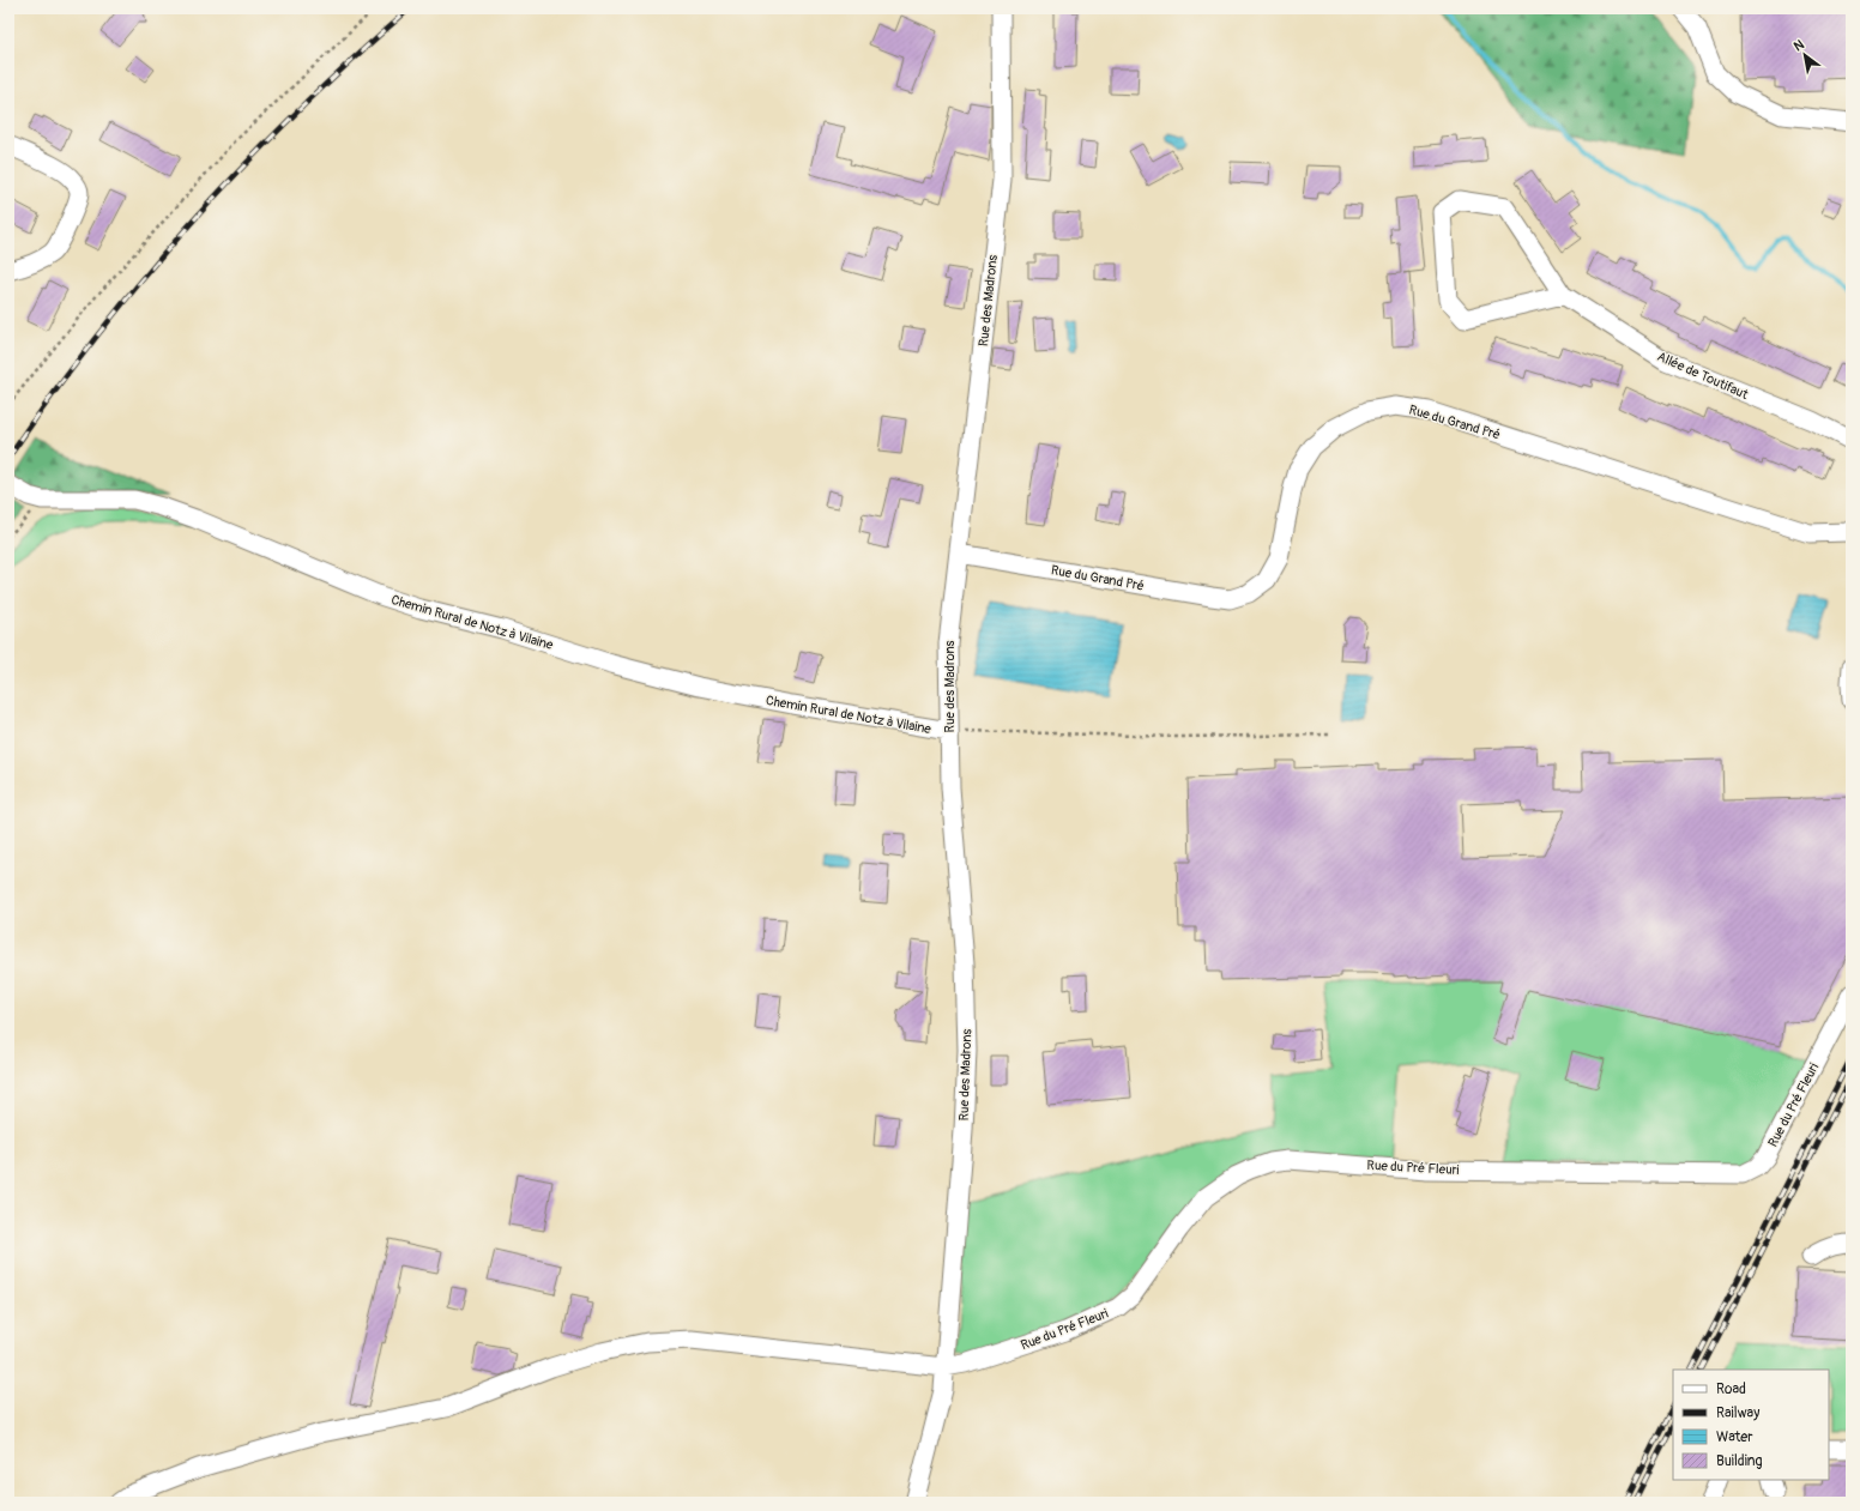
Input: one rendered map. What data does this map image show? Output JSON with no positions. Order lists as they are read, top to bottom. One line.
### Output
{"streets":{"street":["Rue des Madrons","Allée de Toutifaut","Rue du Grand Pré","Chemin Rural de Notz à Vilaine","Rue du Pré Fleuri"]},"crossings":[["Rue des Madrons","Rue du Grand Pré"],["Rue des Madrons","Chemin Rural de Notz à Vilaine"],["Rue des Madrons","Rue du Pré Fleuri"]],"legend":["Road","Railway","Water","Building"],"north":"top left"}
